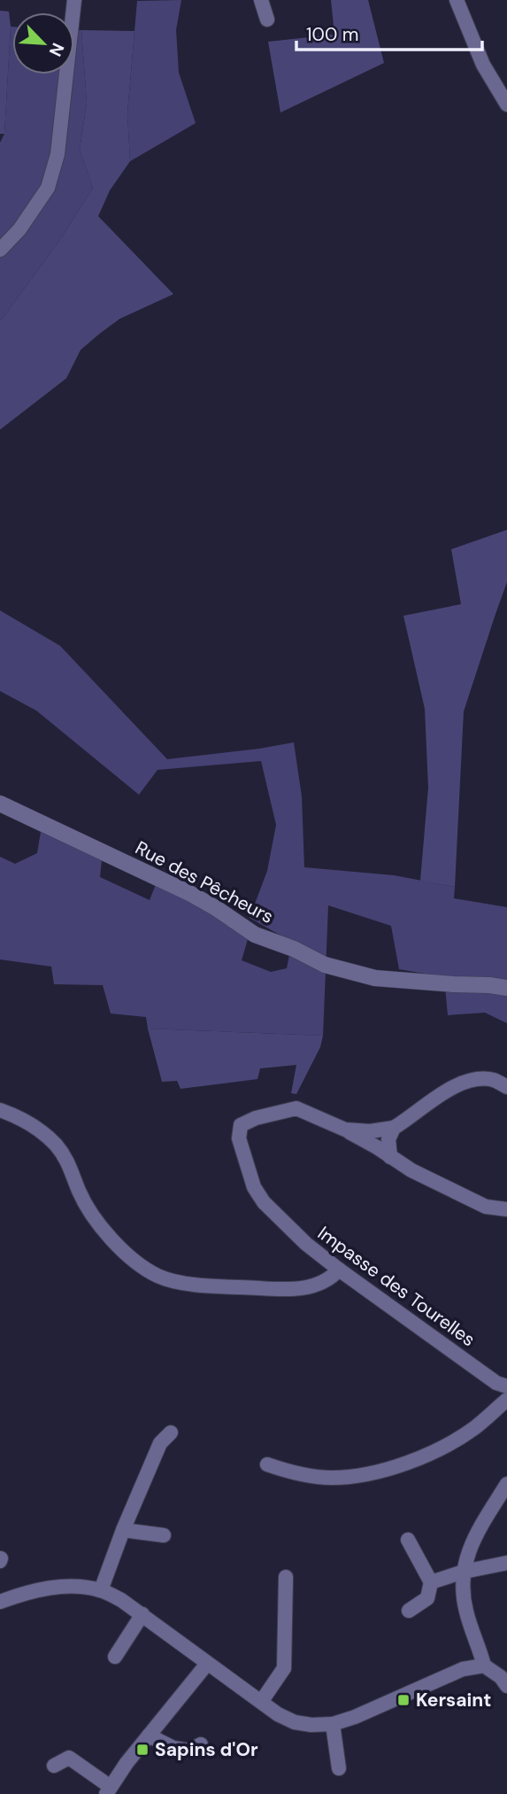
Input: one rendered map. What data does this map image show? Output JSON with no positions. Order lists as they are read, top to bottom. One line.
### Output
{"streets":{"street":["Rue des Pêcheurs","Impasse des Tourelles"]},"places":{"transit":["Kersaint","Sapins d'Or"]},"scale_bar":"100 m","north":"bottom right"}
